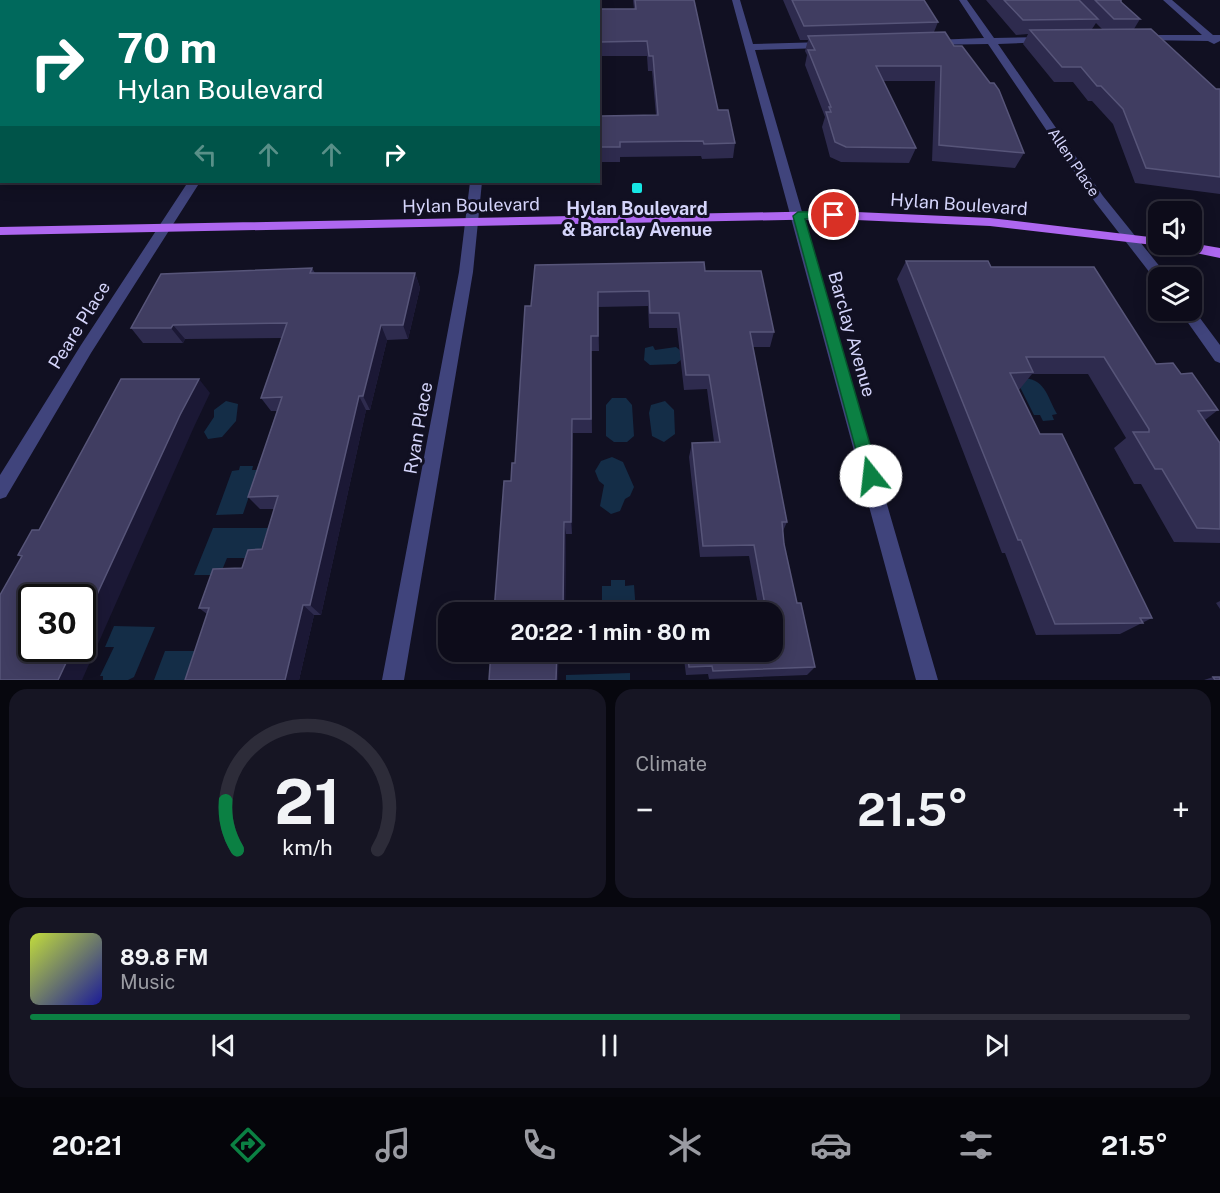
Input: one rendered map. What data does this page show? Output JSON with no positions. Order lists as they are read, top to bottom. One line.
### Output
{"streets":{"main road":["Hylan Boulevard"],"street":["Allen Place","Peare Place","Barclay Avenue","Ryan Place"]},"crossings":[["Allen Place","Hylan Boulevard"],["Hylan Boulevard","Peare Place"],["Hylan Boulevard","Barclay Avenue"],["Hylan Boulevard","Ryan Place"]],"places":{"transit":["Hylan Boulevard & Barclay Avenue"]},"page":{"turn":["70 m","Hylan Boulevard"],"limit":"30","trip":"20:22 · 1 min · 80 m","tile":"Climate","heat":["−","21.5°","+"],"song":["89.8 FM","Music"],"tabs":["20:21","21.5°"],"gauge":["21","km/h"]}}
